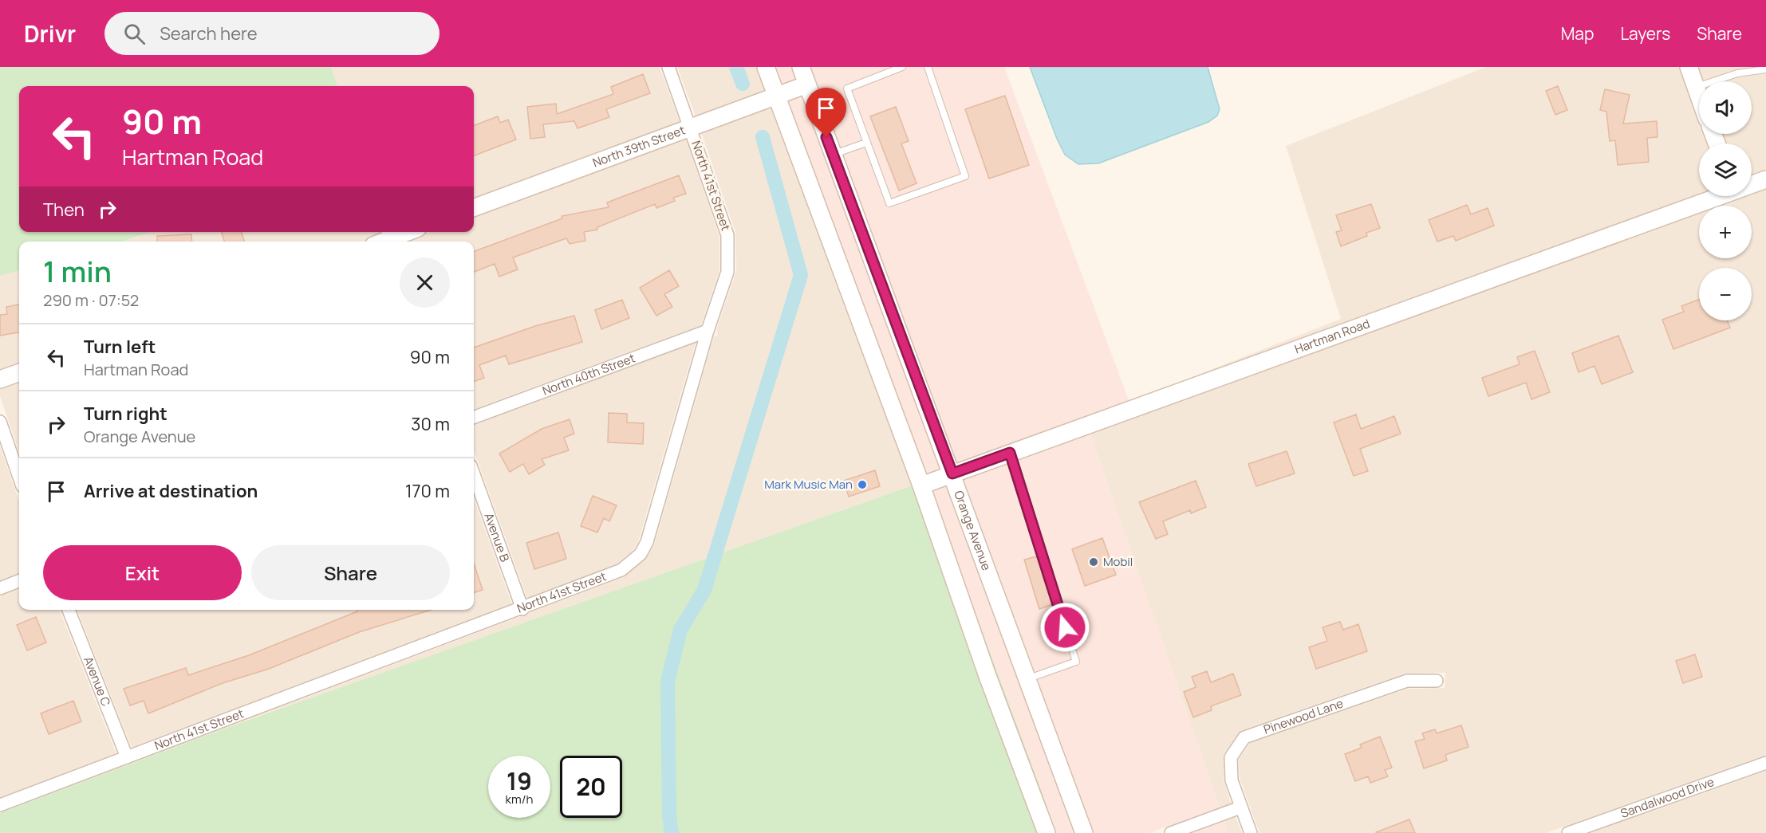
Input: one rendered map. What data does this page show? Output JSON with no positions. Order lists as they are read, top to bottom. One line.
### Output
{"streets":{"main road":["North 39th Street","Hartman Road","Orange Avenue"],"street":["North 41st Street","North 40th Street","Avenue B","Avenue C","Pinewood Lane","Sandalwood Drive"]},"crossings":[["North 39th Street","North 41st Street"],["North 39th Street","Orange Avenue"],["North 41st Street","North 40th Street"],["North 41st Street","Avenue B"],["North 41st Street","Avenue C"],["Hartman Road","Orange Avenue"]],"places":["Mark Music Man","Mobil"],"page":{"header":"Drivr","search":"Search here","nav":["Map","Layers","Share"],"map_buttons":["+","−"],"turn":["90 m","Hartman Road"],"then":"Then","heading":["1 min","290 m · 07:52"],"list":[{"name":"Turn left","note":"Hartman Road","value":"90 m"},{"name":"Turn right","note":"Orange Avenue","value":"30 m"},{"name":"Arrive at destination","value":"170 m"}],"buttons":["Exit","Share"],"speed":"19 km/h","limit":"20"}}
